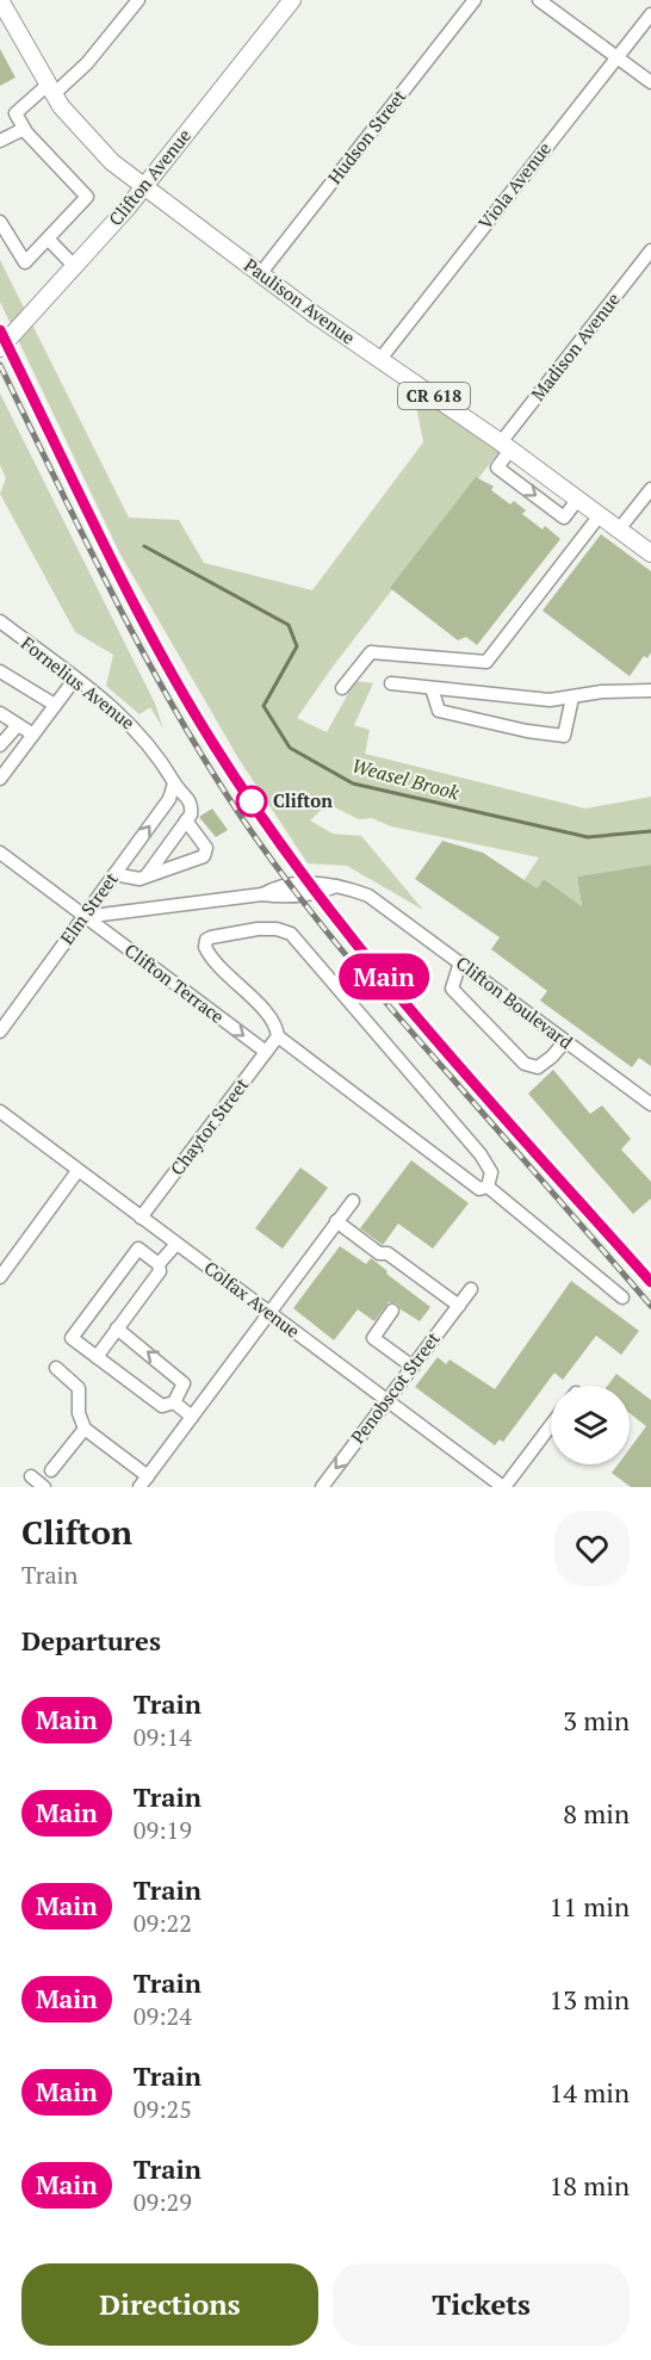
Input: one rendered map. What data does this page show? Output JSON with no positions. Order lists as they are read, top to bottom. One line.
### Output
{"streets":{"main road":["Clifton Avenue","Paulison Avenue","CR 618"],"street":["Hudson Street","Viola Avenue","Madison Avenue","Fornelius Avenue","Elm Street","Clifton Terrace","Clifton Boulevard","Chaytor Street","Colfax Avenue","Penobscot Street"]},"crossings":[["Hudson Street","Paulison Avenue"],["Clifton Avenue","Paulison Avenue"],["Viola Avenue","Paulison Avenue"],["Paulison Avenue","Madison Avenue"],["Fornelius Avenue","Elm Street"],["Elm Street","Clifton Terrace"],["Elm Street","Clifton Boulevard"],["Clifton Terrace","Clifton Boulevard"],["Clifton Terrace","Chaytor Street"],["Chaytor Street","Colfax Avenue"],["Colfax Avenue","Penobscot Street"]],"one_way":["Clifton Terrace","Penobscot Street"],"water":["Weasel Brook"],"places":["Clifton"],"page":{"on_map":"Main","heading":[["Clifton","Train"],"Departures"],"list":[{"mark":"Main","name":"Train","note":"09:14","value":"3 min"},{"mark":"Main","name":"Train","note":"09:19","value":"8 min"},{"mark":"Main","name":"Train","note":"09:22","value":"11 min"},{"mark":"Main","name":"Train","note":"09:24","value":"13 min"},{"mark":"Main","name":"Train","note":"09:25","value":"14 min"},{"mark":"Main","name":"Train","note":"09:29","value":"18 min"}],"buttons":["Directions","Tickets"]}}
